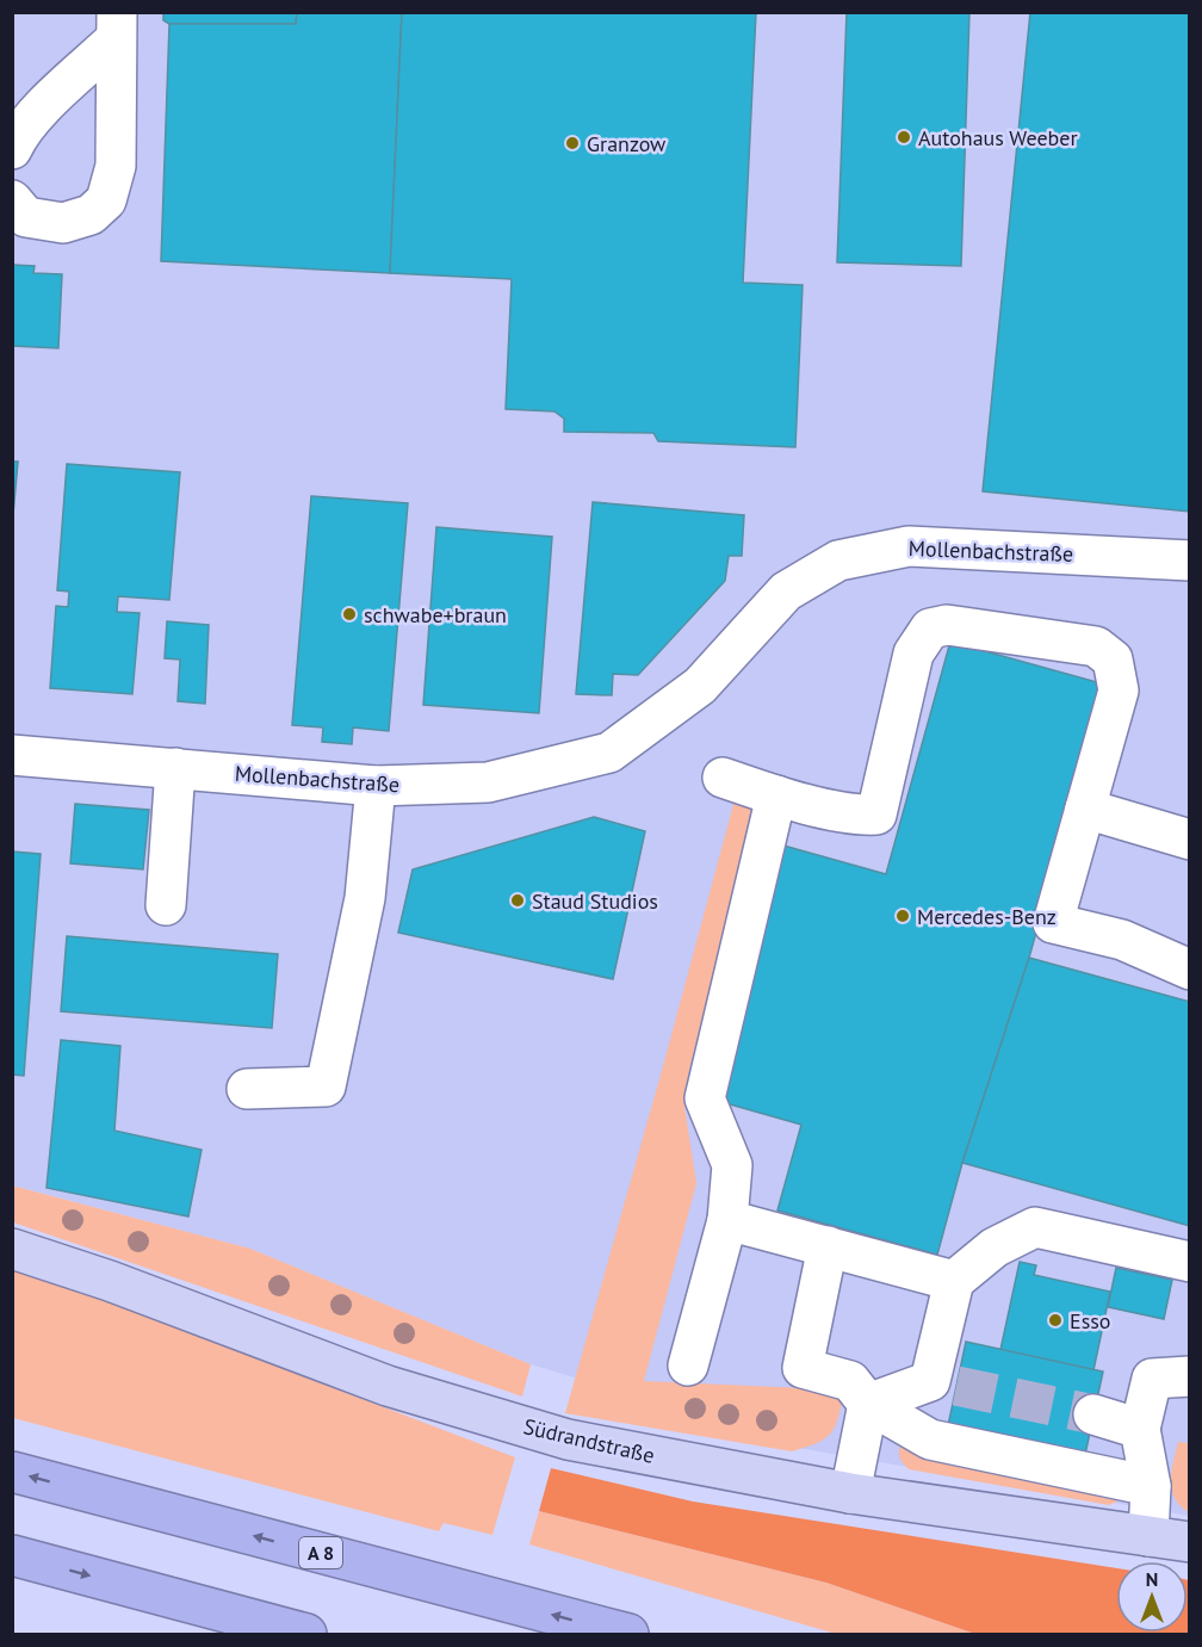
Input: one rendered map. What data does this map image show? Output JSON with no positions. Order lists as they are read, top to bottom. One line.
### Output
{"streets":{"highway":["A 8"],"main road":["Südrandstraße"],"street":["Mollenbachstraße"]},"places":["Autohaus Weeber","Granzow","schwabe+braun","Staud Studios","Mercedes-Benz","Esso"],"north":"top"}
